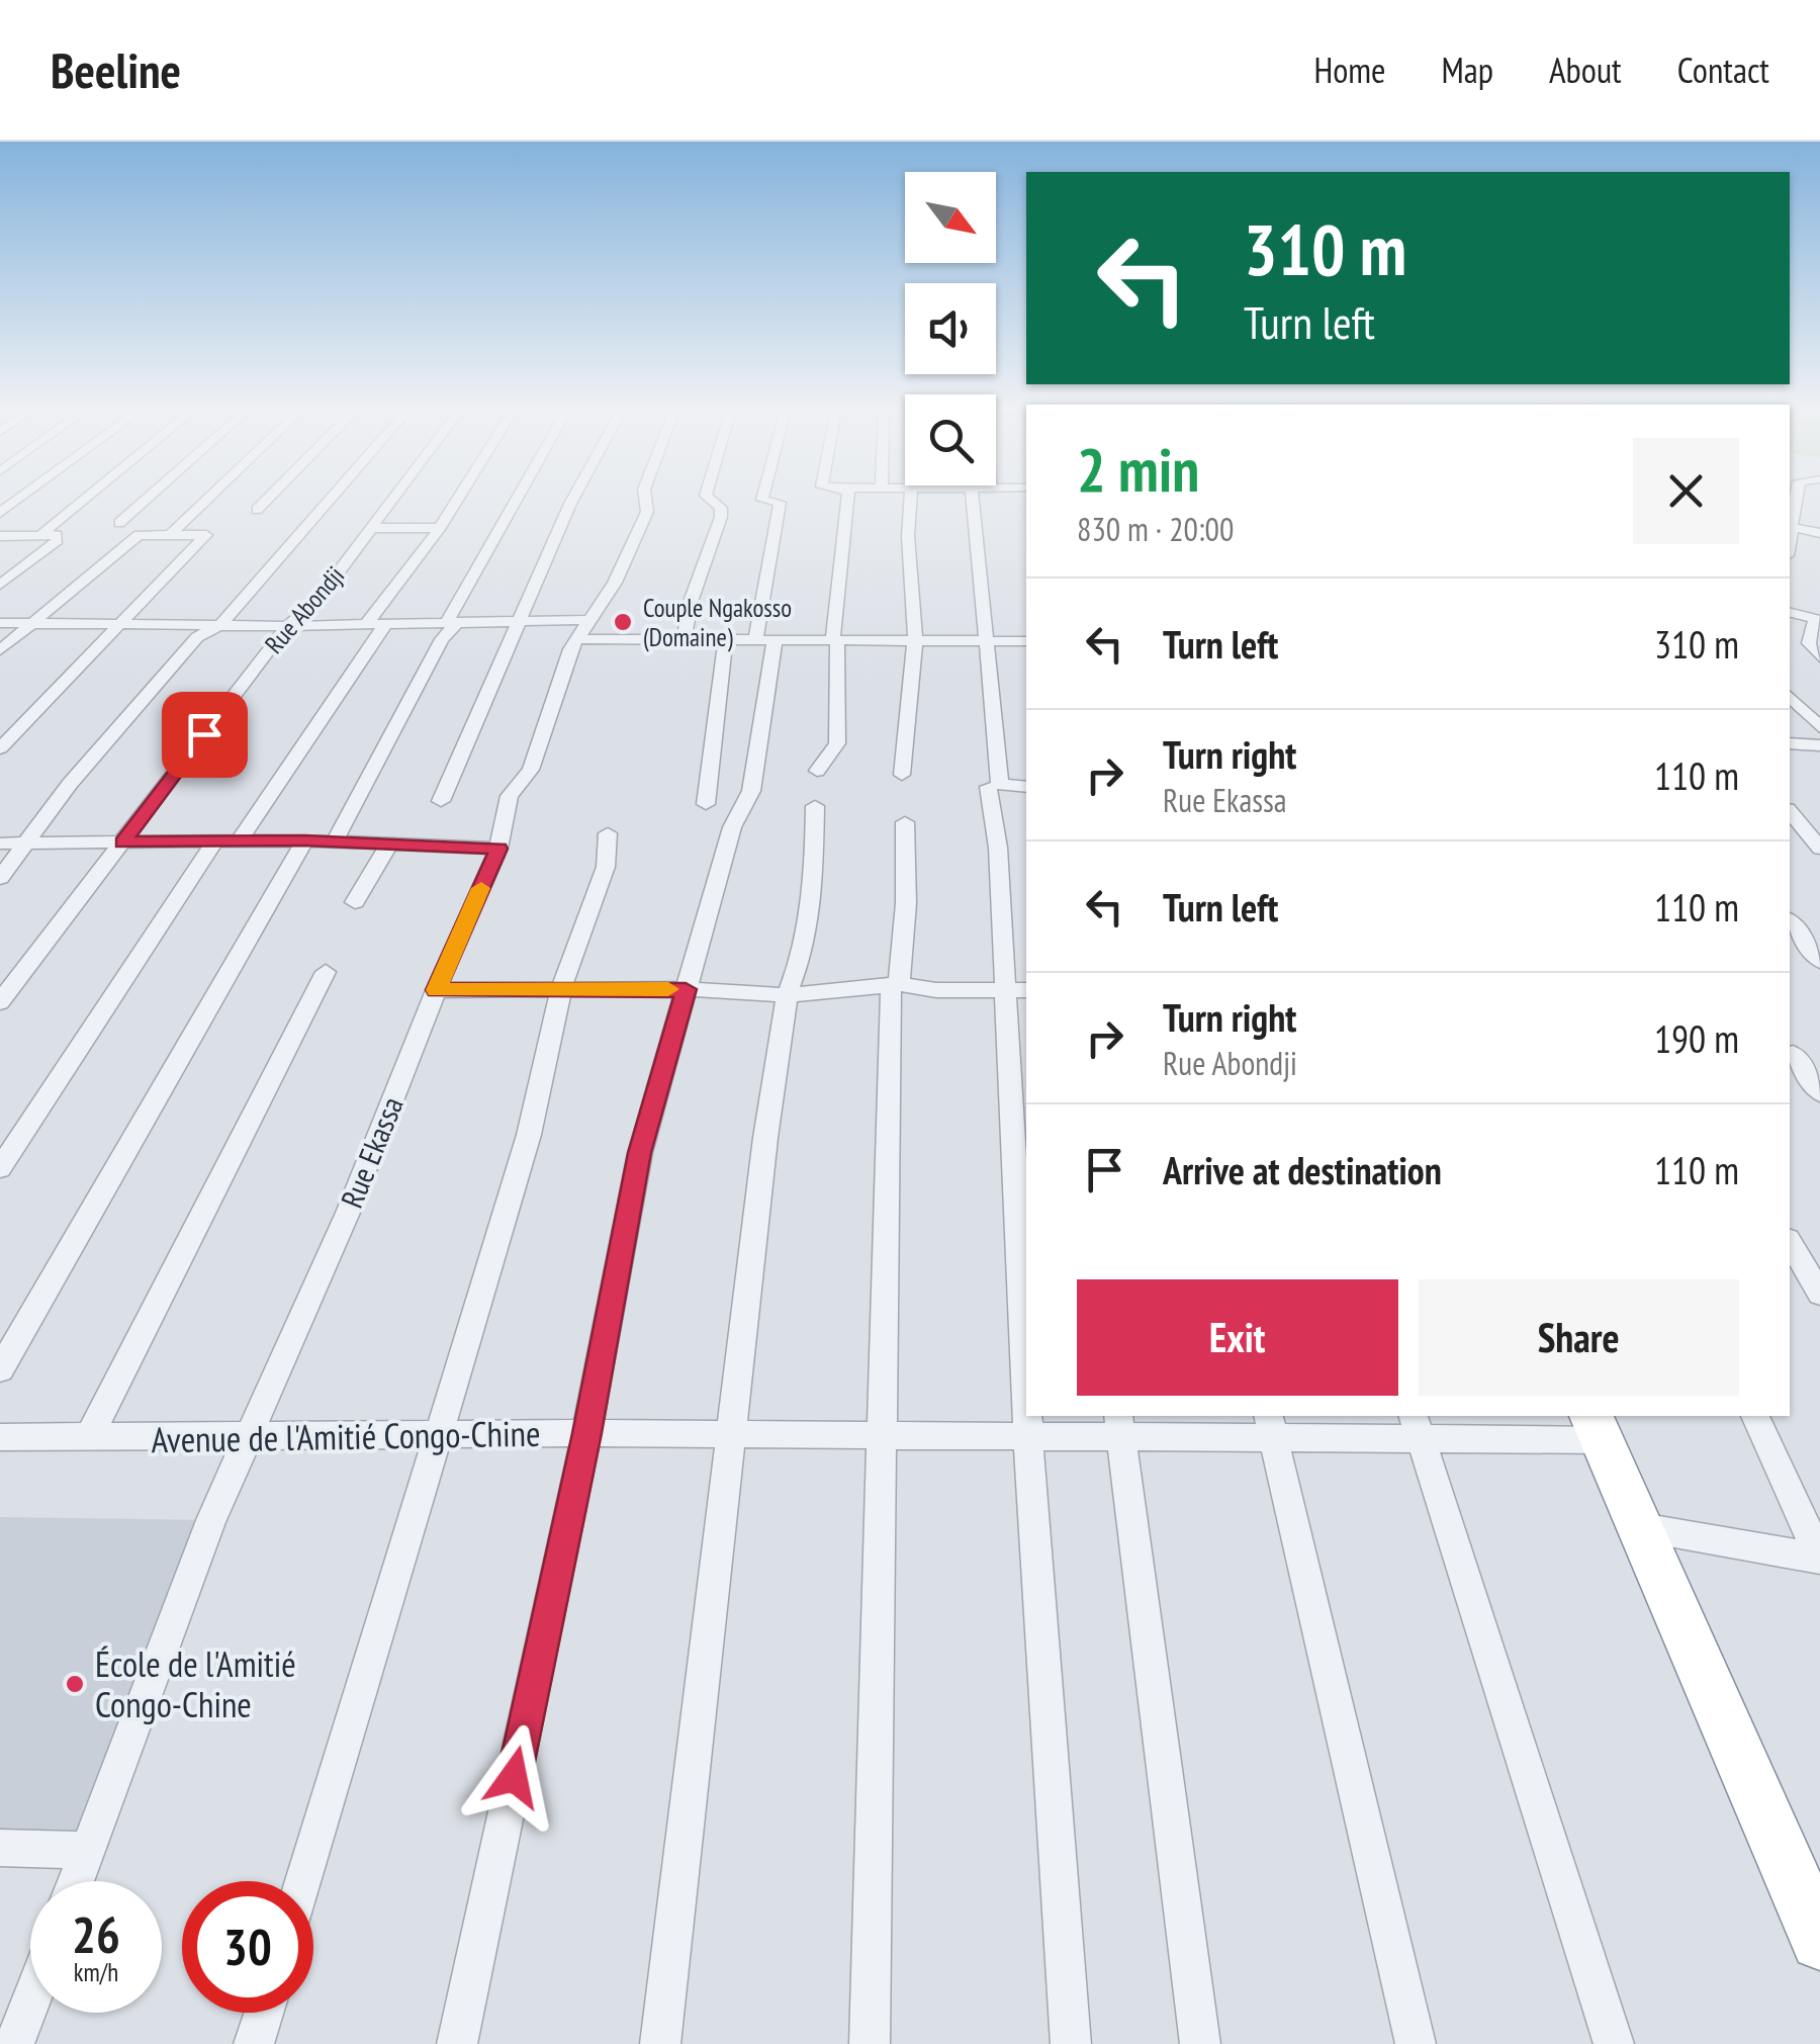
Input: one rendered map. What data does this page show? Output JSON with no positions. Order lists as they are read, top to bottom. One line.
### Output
{"streets":{"street":["Rue Abondji","Rue Ekassa","Avenue de l'Amitié Congo-Chine"]},"crossings":[["Rue Ekassa","Avenue de l'Amitié Congo-Chine"]],"places":["Couple Ngakosso (Domaine)","École de l'Amitié Congo-Chine"],"north":"bottom right","page":{"header":"Beeline","nav":["Home","Map","About","Contact"],"turn":["310 m","Turn left"],"heading":["2 min","830 m · 20:00"],"list":[{"name":"Turn left","value":"310 m"},{"name":"Turn right","note":"Rue Ekassa","value":"110 m"},{"name":"Turn left","value":"110 m"},{"name":"Turn right","note":"Rue Abondji","value":"190 m"},{"name":"Arrive at destination","value":"110 m"}],"buttons":["Exit","Share"],"speed":"26 km/h","limit":"30"}}
